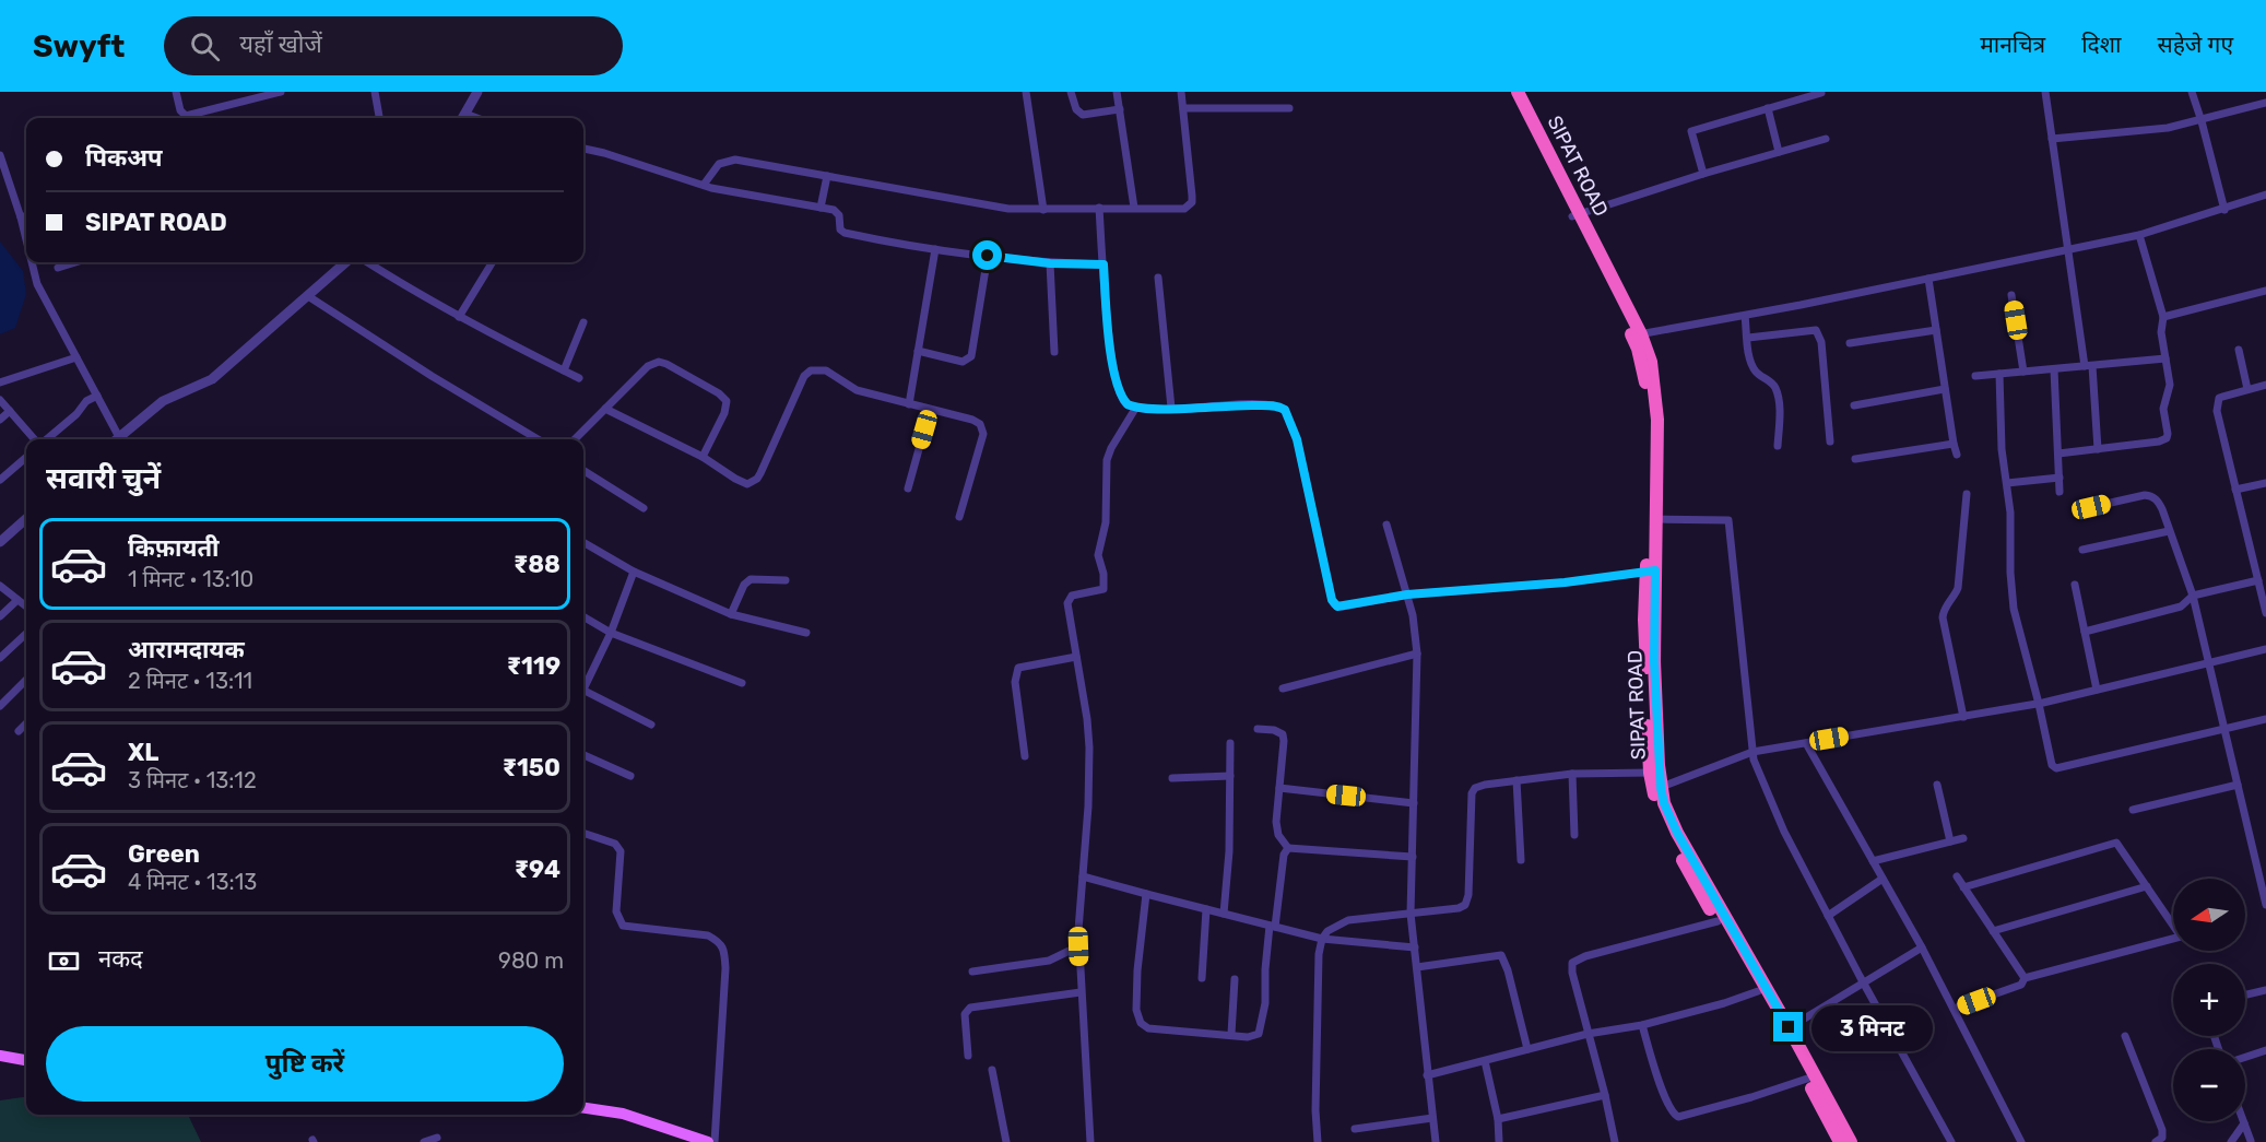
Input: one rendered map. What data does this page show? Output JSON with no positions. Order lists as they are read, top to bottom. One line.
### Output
{"streets":{"highway":["SIPAT ROAD"]},"north":"left","page":{"header":"Swyft","search":"यहाँ खोजें","nav":["मानचित्र","दिशा","सहेजे गए"],"banner":["पिकअप","SIPAT ROAD"],"heading":"सवारी चुनें","list":[{"name":"किफ़ायती","note":"1 मिनट · 13:10","value":"₹88"},{"name":"आरामदायक","note":"2 मिनट · 13:11","value":"₹119"},{"name":"XL","note":"3 मिनट · 13:12","value":"₹150"},{"name":"Green","note":"4 मिनट · 13:13","value":"₹94"}],"map_buttons":["+","−"],"pay":["नकद","980 m"],"bubble":"3 मिनट","buttons":"पुष्टि करें"}}
